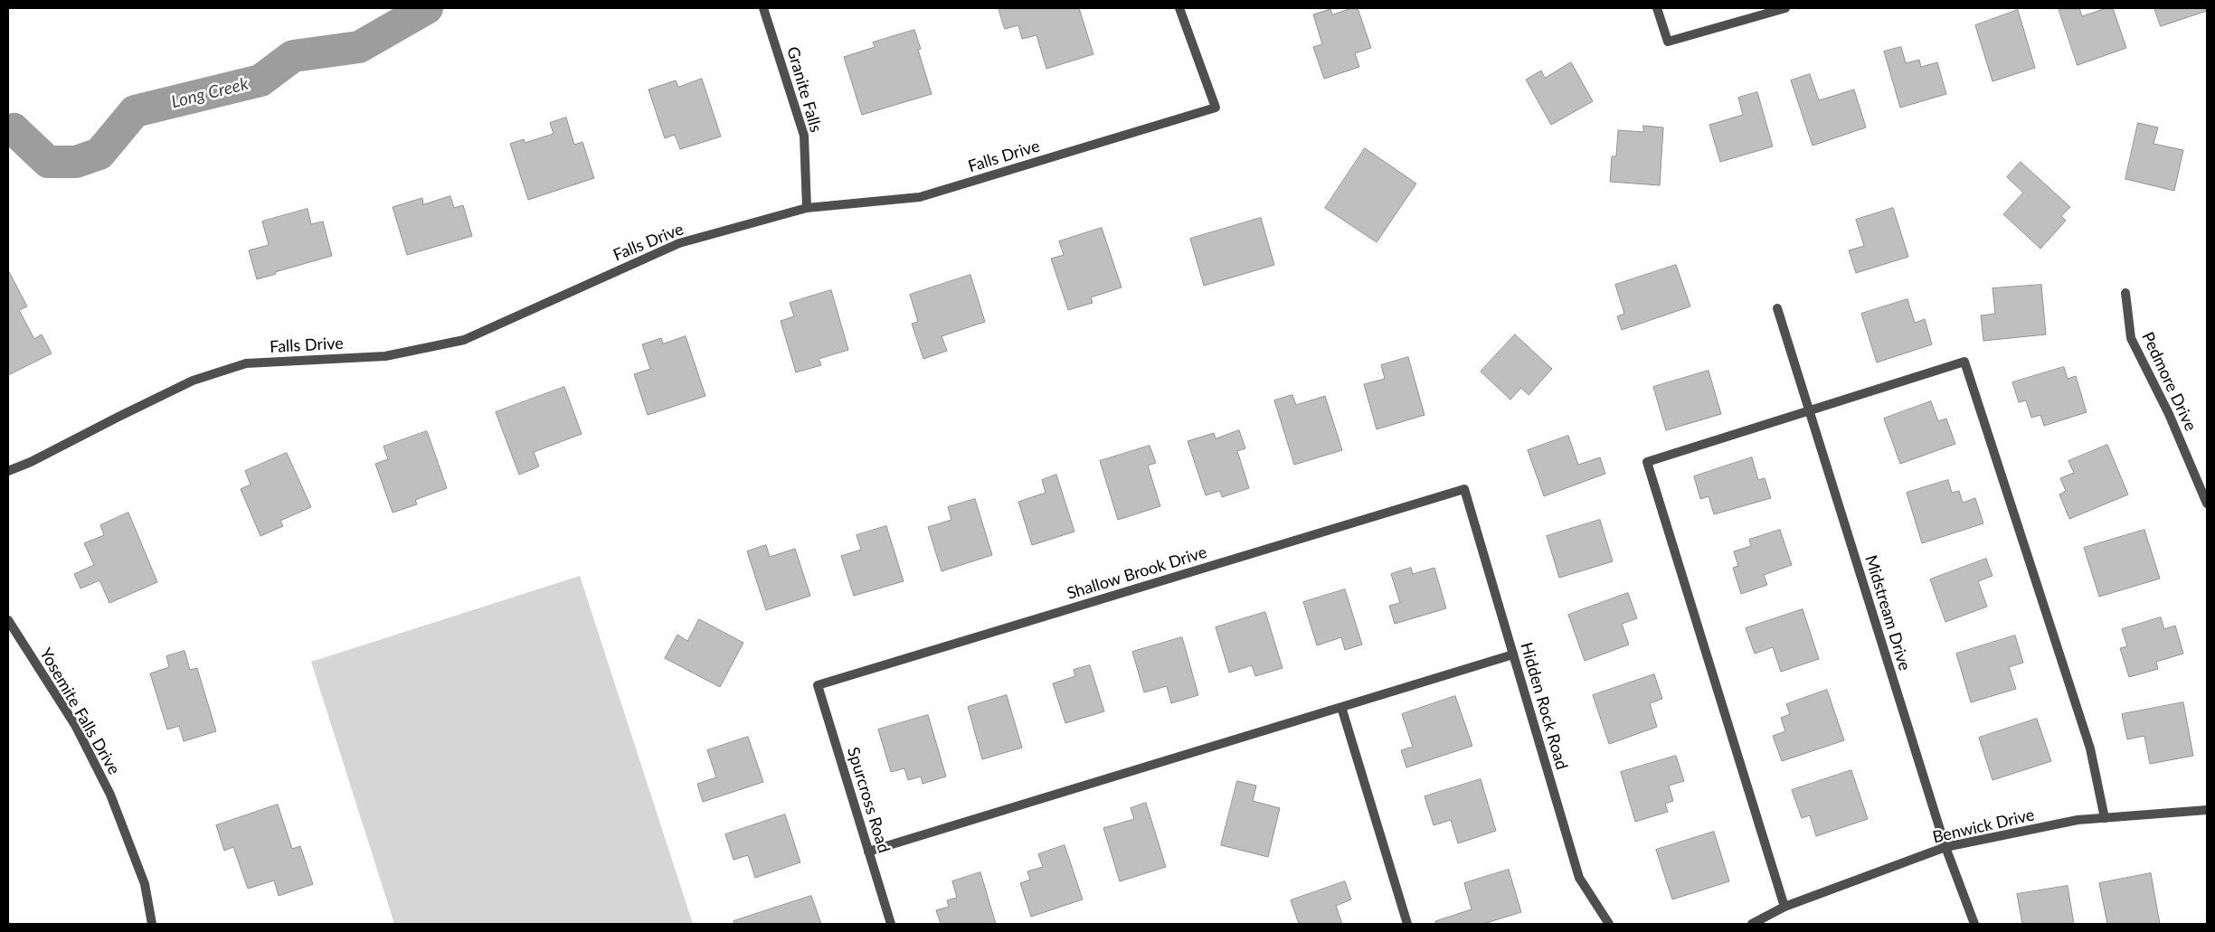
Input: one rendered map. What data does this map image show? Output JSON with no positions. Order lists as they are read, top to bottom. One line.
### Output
{"streets":{"street":["Granite Falls","Falls Drive","Pedmore Drive","Shallow Brook Drive","Midstream Drive","Hidden Rock Road","Yosemite Falls Drive","Spurcross Road","Benwick Drive"]},"crossings":[["Granite Falls","Falls Drive"],["Shallow Brook Drive","Hidden Rock Road"],["Shallow Brook Drive","Spurcross Road"],["Midstream Drive","Benwick Drive"]],"water":["Long Creek"]}
